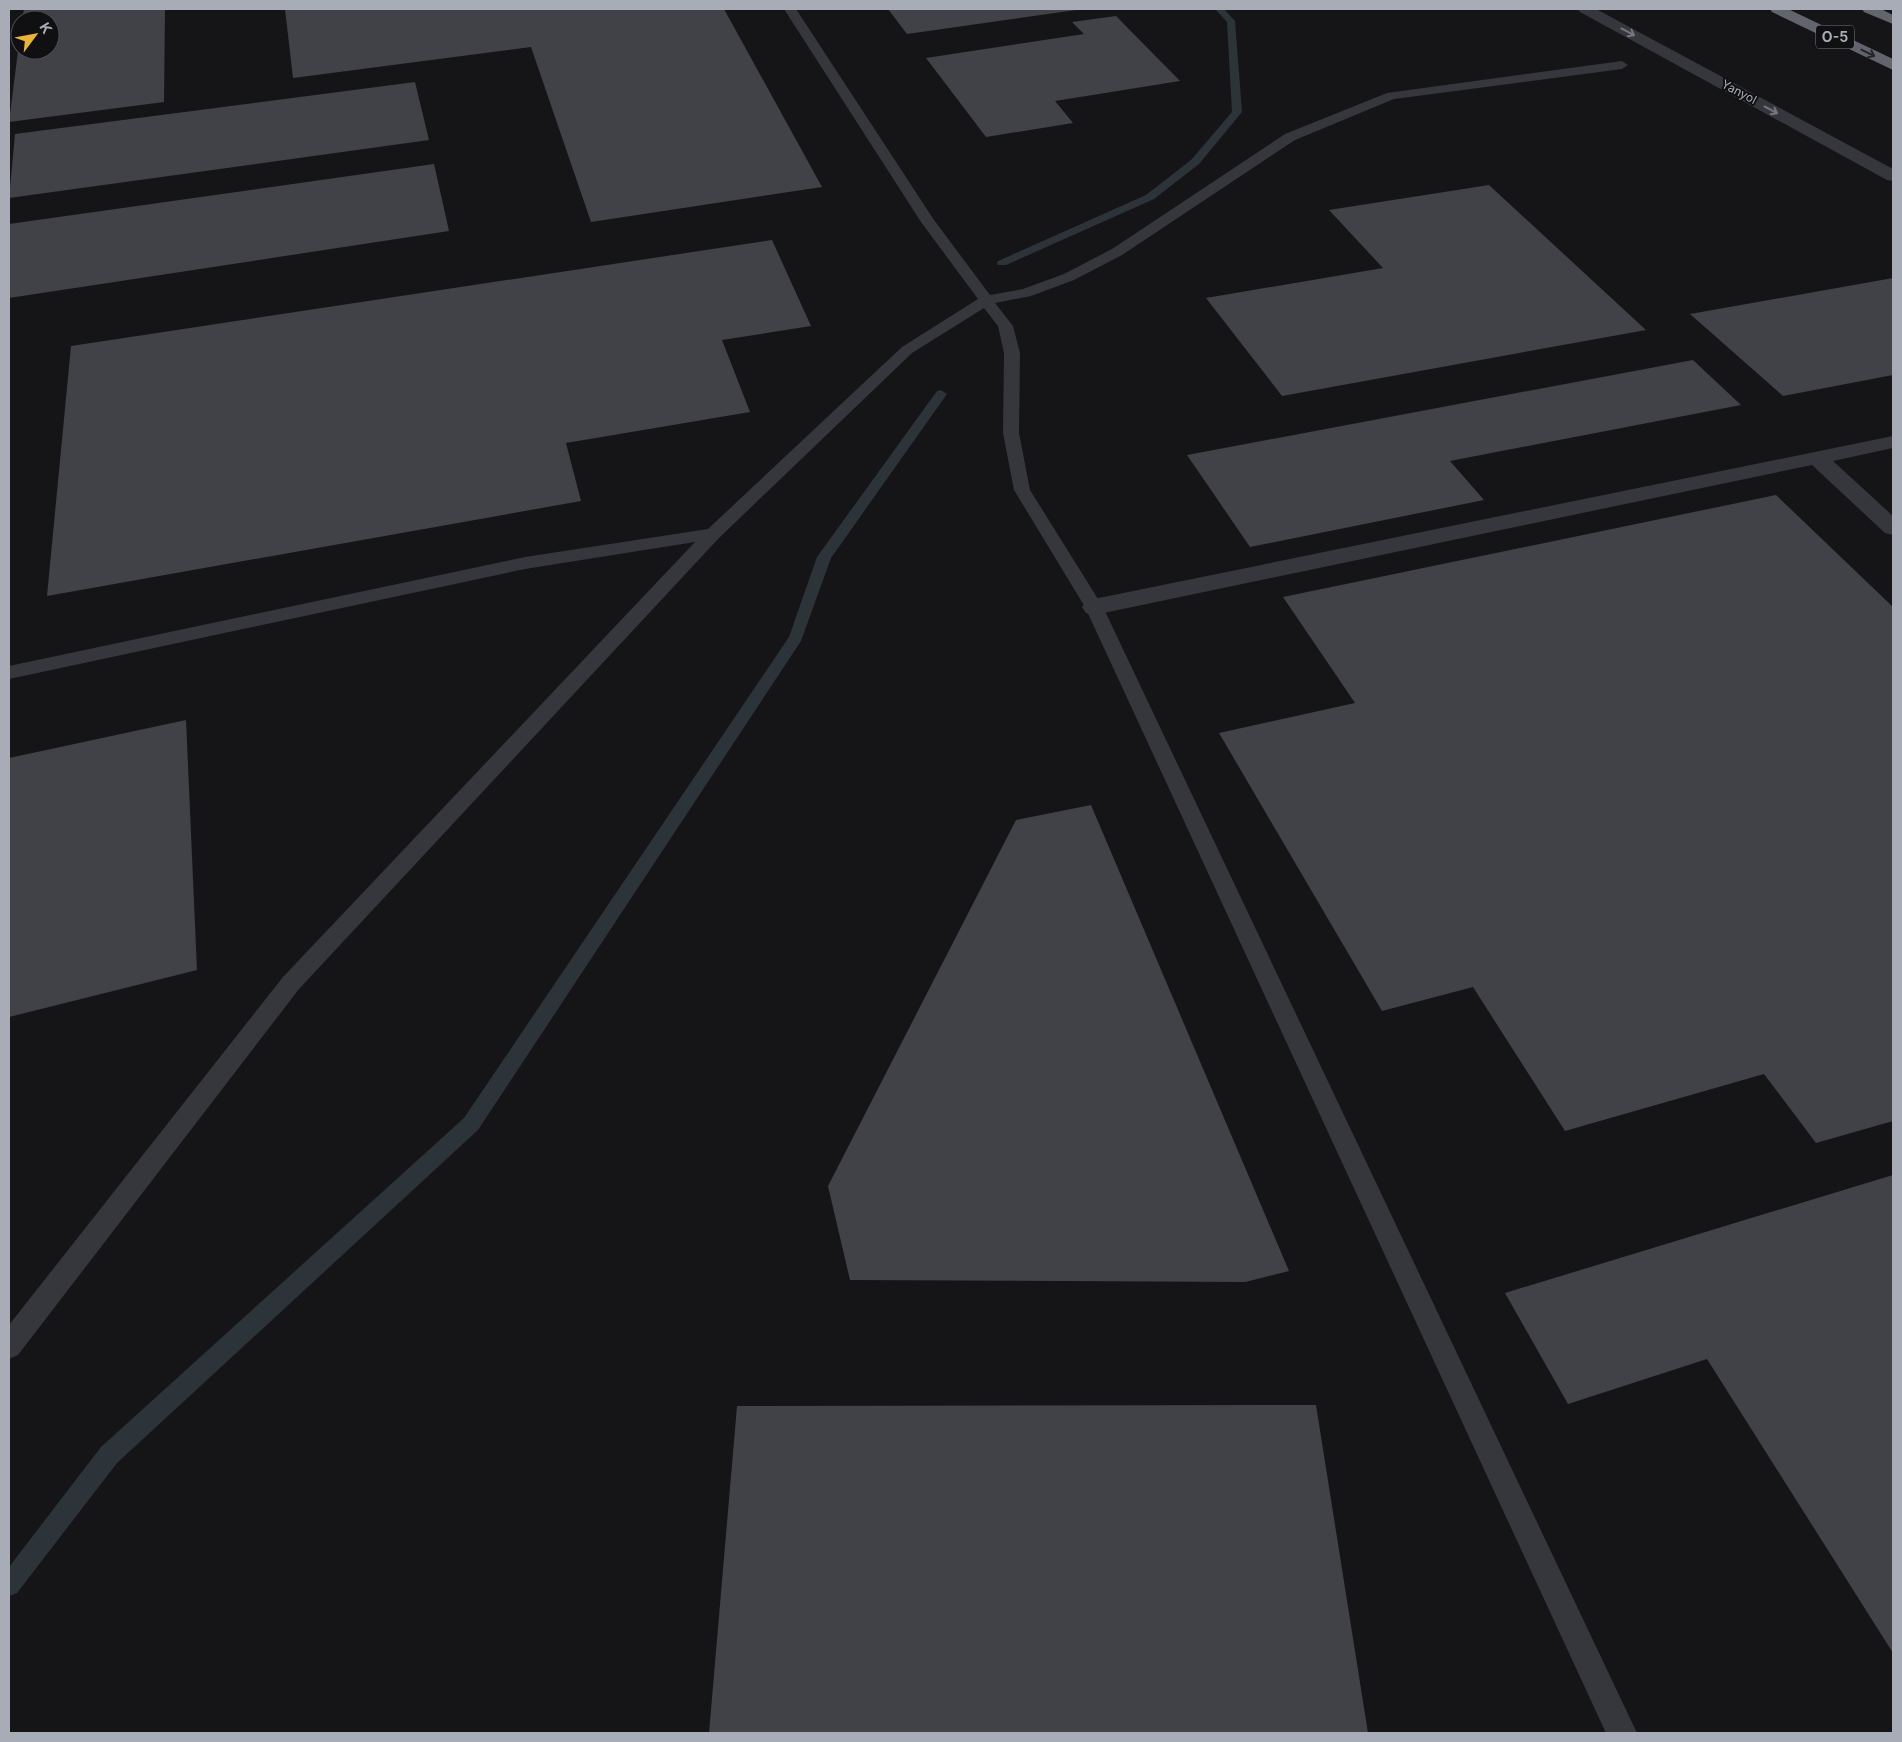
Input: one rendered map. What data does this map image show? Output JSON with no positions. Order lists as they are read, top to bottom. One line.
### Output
{"streets":{"highway":["O-5"],"street":["Yanyol"]},"one_way":["Yanyol"],"north":"top right"}
